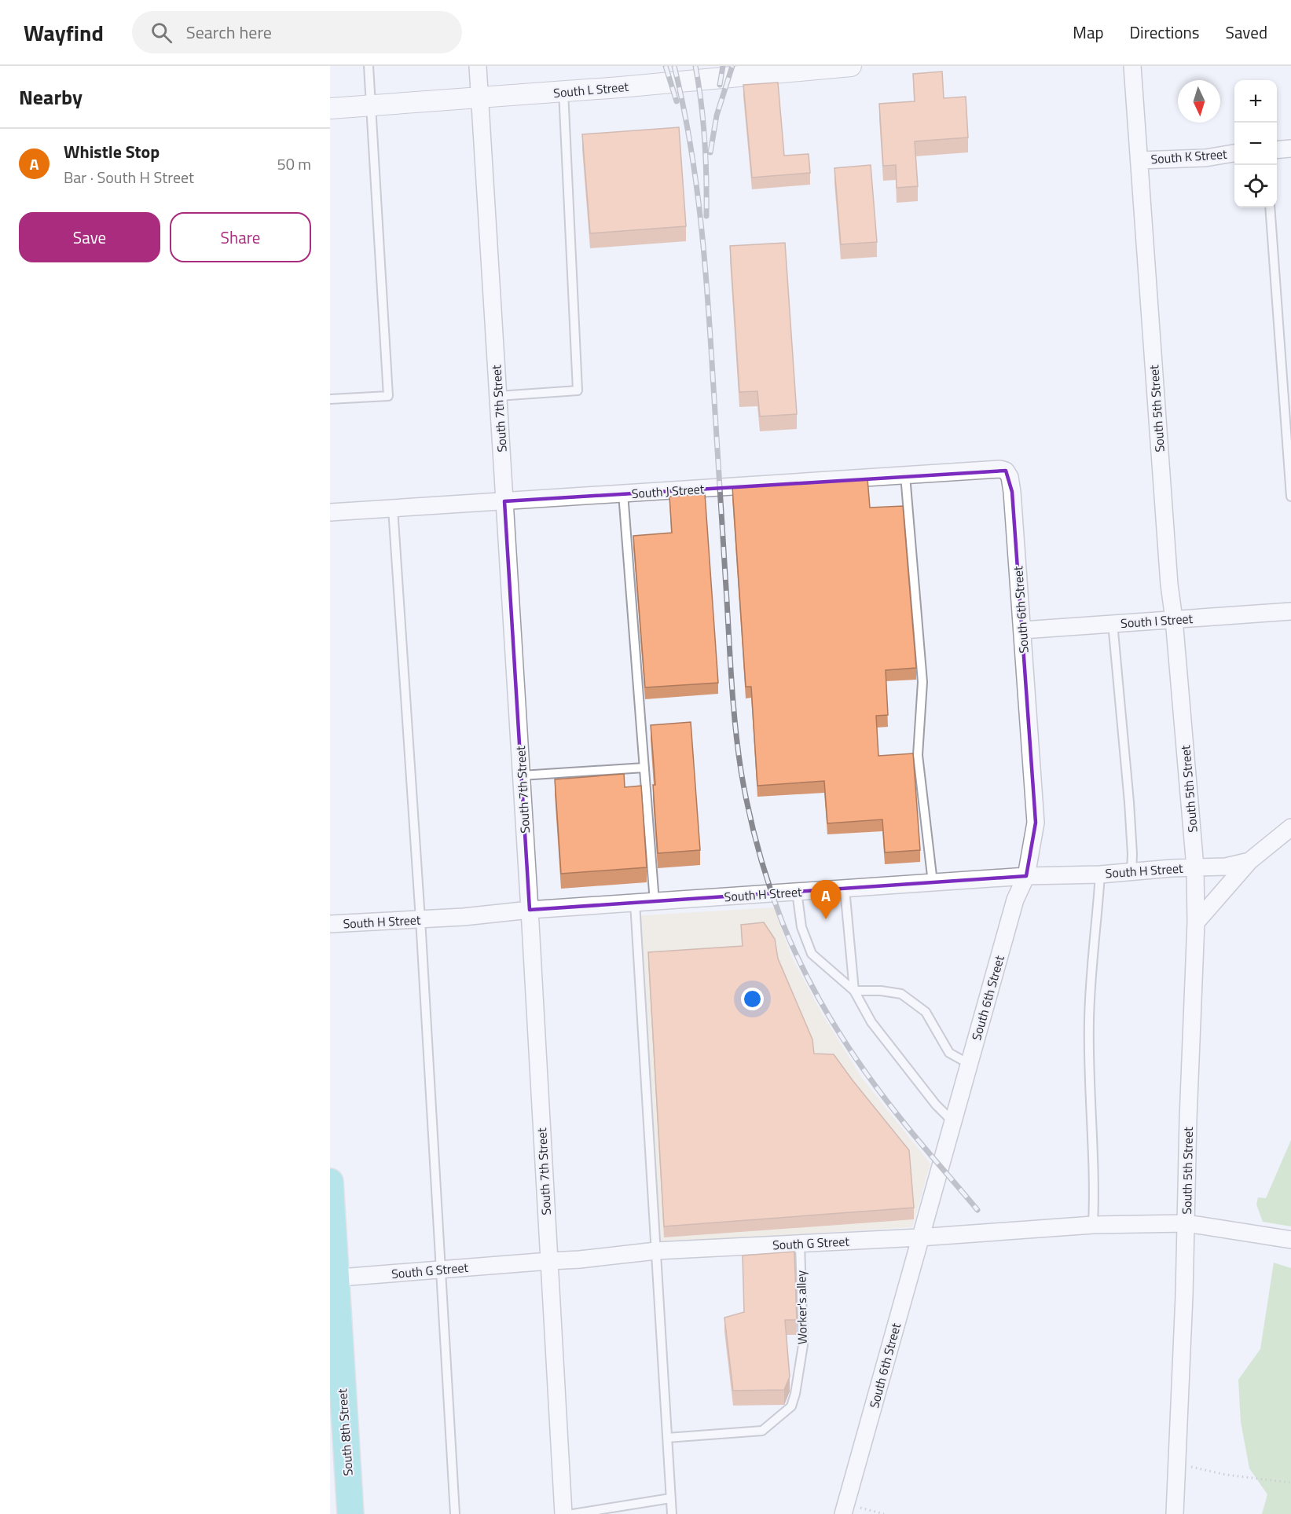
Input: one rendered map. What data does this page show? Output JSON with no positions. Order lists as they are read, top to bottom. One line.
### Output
{"streets":{"highway":["South 8th Street"],"street":["South L Street","South K Street","South 7th Street","South 5th Street","South J Street","South 6th Street","South I Street","South H Street","South G Street"],"lane":["Worker's alley"]},"crossings":[["South L Street","South 7th Street"],["South K Street","South 5th Street"],["South 7th Street","South J Street"],["South 7th Street","South H Street"],["South 7th Street","South G Street"],["South 5th Street","South I Street"],["South 5th Street","South H Street"],["South 5th Street","South G Street"],["South J Street","South 6th Street"],["South 6th Street","South I Street"],["South 6th Street","South H Street"],["South 6th Street","South G Street"],["South G Street","Worker's alley"],["South G Street","South 8th Street"]],"north":"bottom","page":{"header":"Wayfind","search":"Search here","nav":["Map","Directions","Saved"],"heading":"Nearby","map_buttons":["+","−"],"list":[{"mark":"A","name":"Whistle Stop","note":"Bar · South H Street","value":"50 m"}],"buttons":["Save","Share"],"pins":"A"}}
